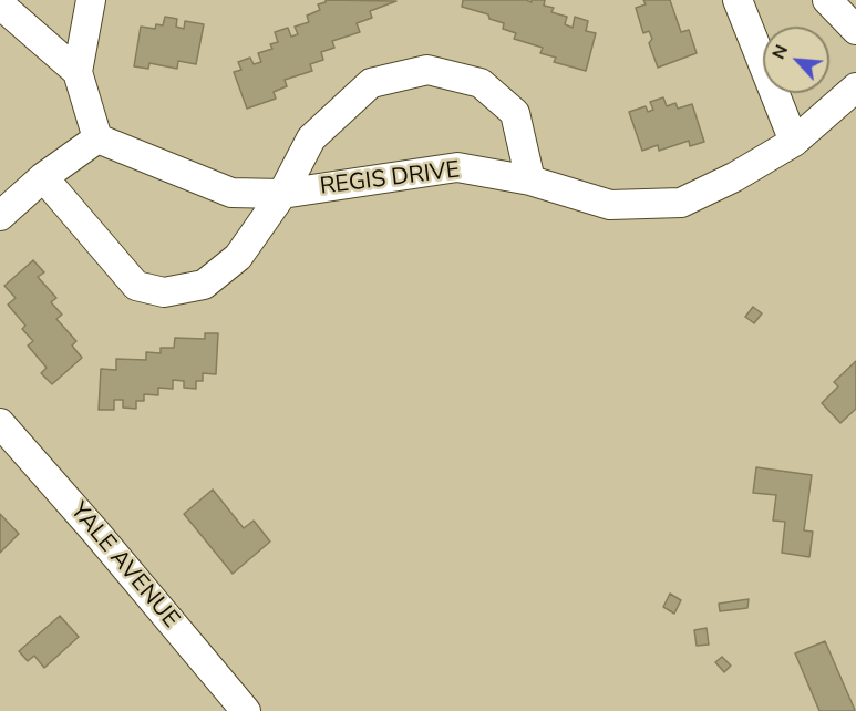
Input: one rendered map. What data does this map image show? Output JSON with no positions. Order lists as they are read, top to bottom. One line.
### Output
{"streets":{"street":["REGIS DRIVE","YALE AVENUE"]},"north":"top left"}
